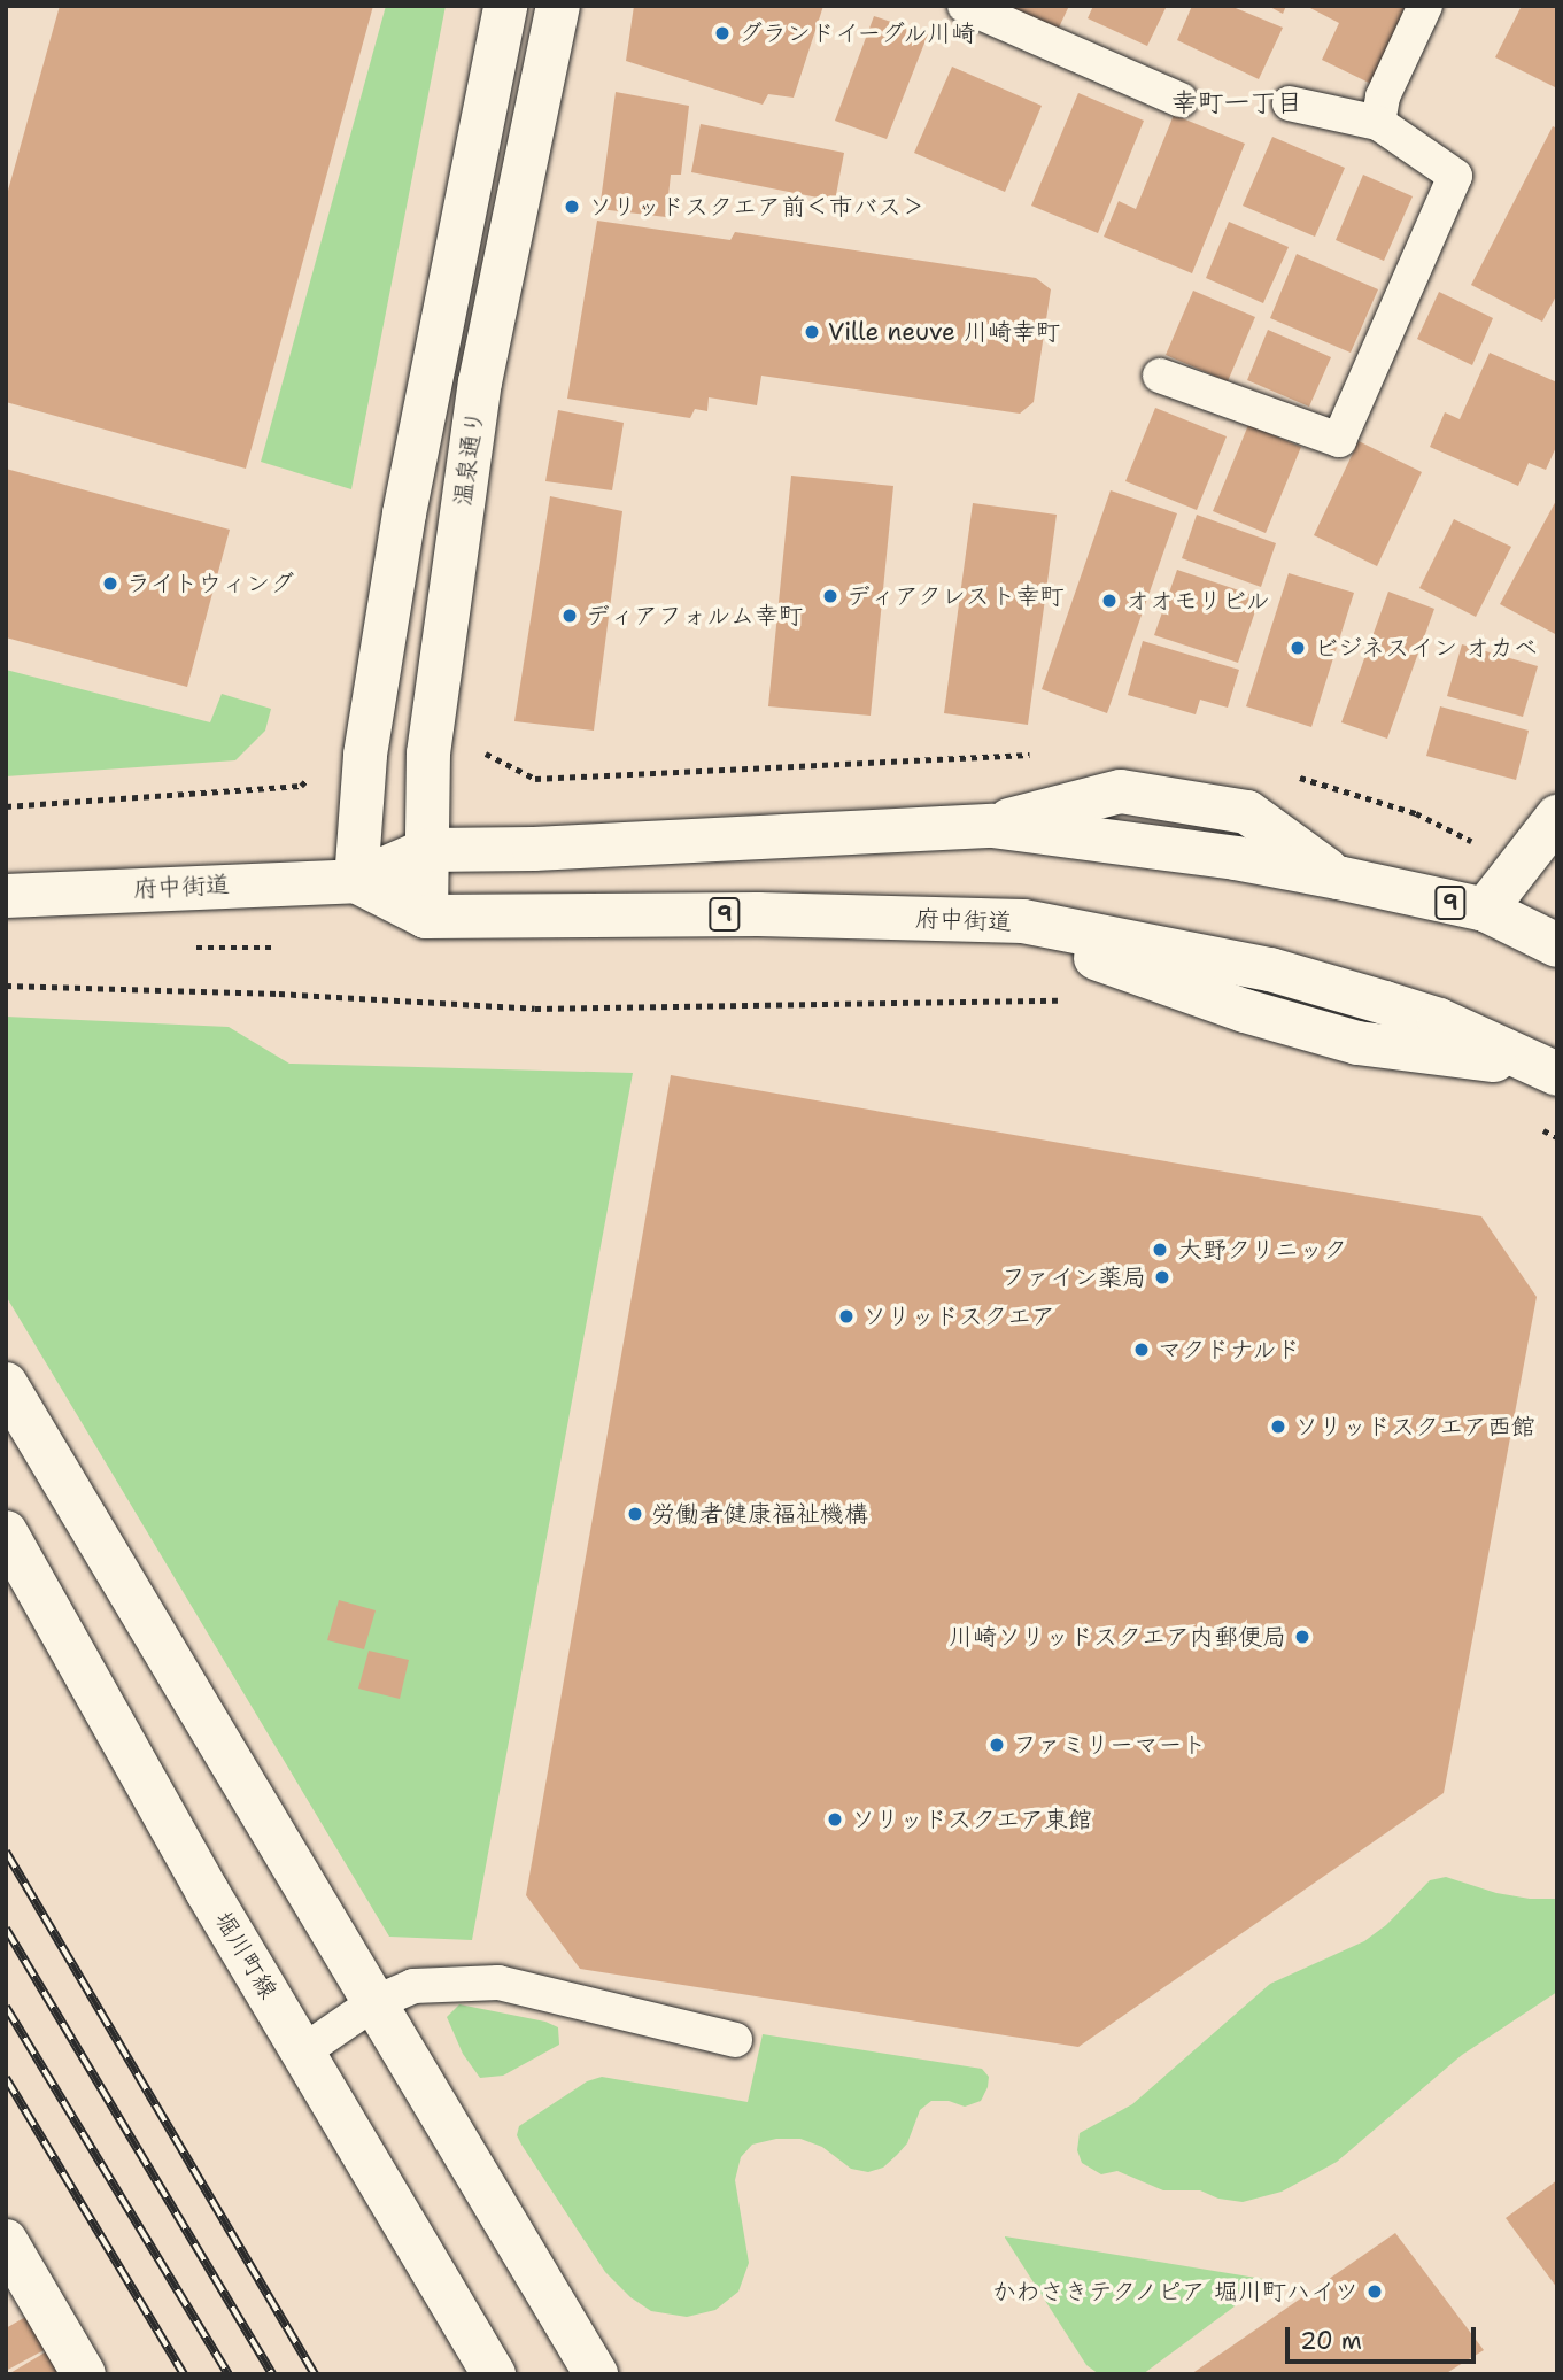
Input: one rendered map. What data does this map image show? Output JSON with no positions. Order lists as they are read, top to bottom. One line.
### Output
{"streets":{"street":["温泉通り","府中街道","9","堀川町線"]},"crossings":[["温泉通り","府中街道"],["府中街道","9"]],"districts":["幸町一丁目"],"places":["グランドイーグル川崎","ソリッドスクエア前＜市バス＞","Ville neuve 川崎幸町","ライトウィング","ディアクレスト幸町","オオモリビル","ディアフォルム幸町","ビジネスイン オカベ","大野クリニック","ファイン薬局","ソリッドスクエア","マクドナルド","ソリッドスクエア西館","労働者健康福祉機構","川崎ソリッドスクエア内郵便局","ファミリーマート","ソリッドスクエア東館","かわさきテクノピア 堀川町ハイツ"],"scale_bar":"20 m"}
